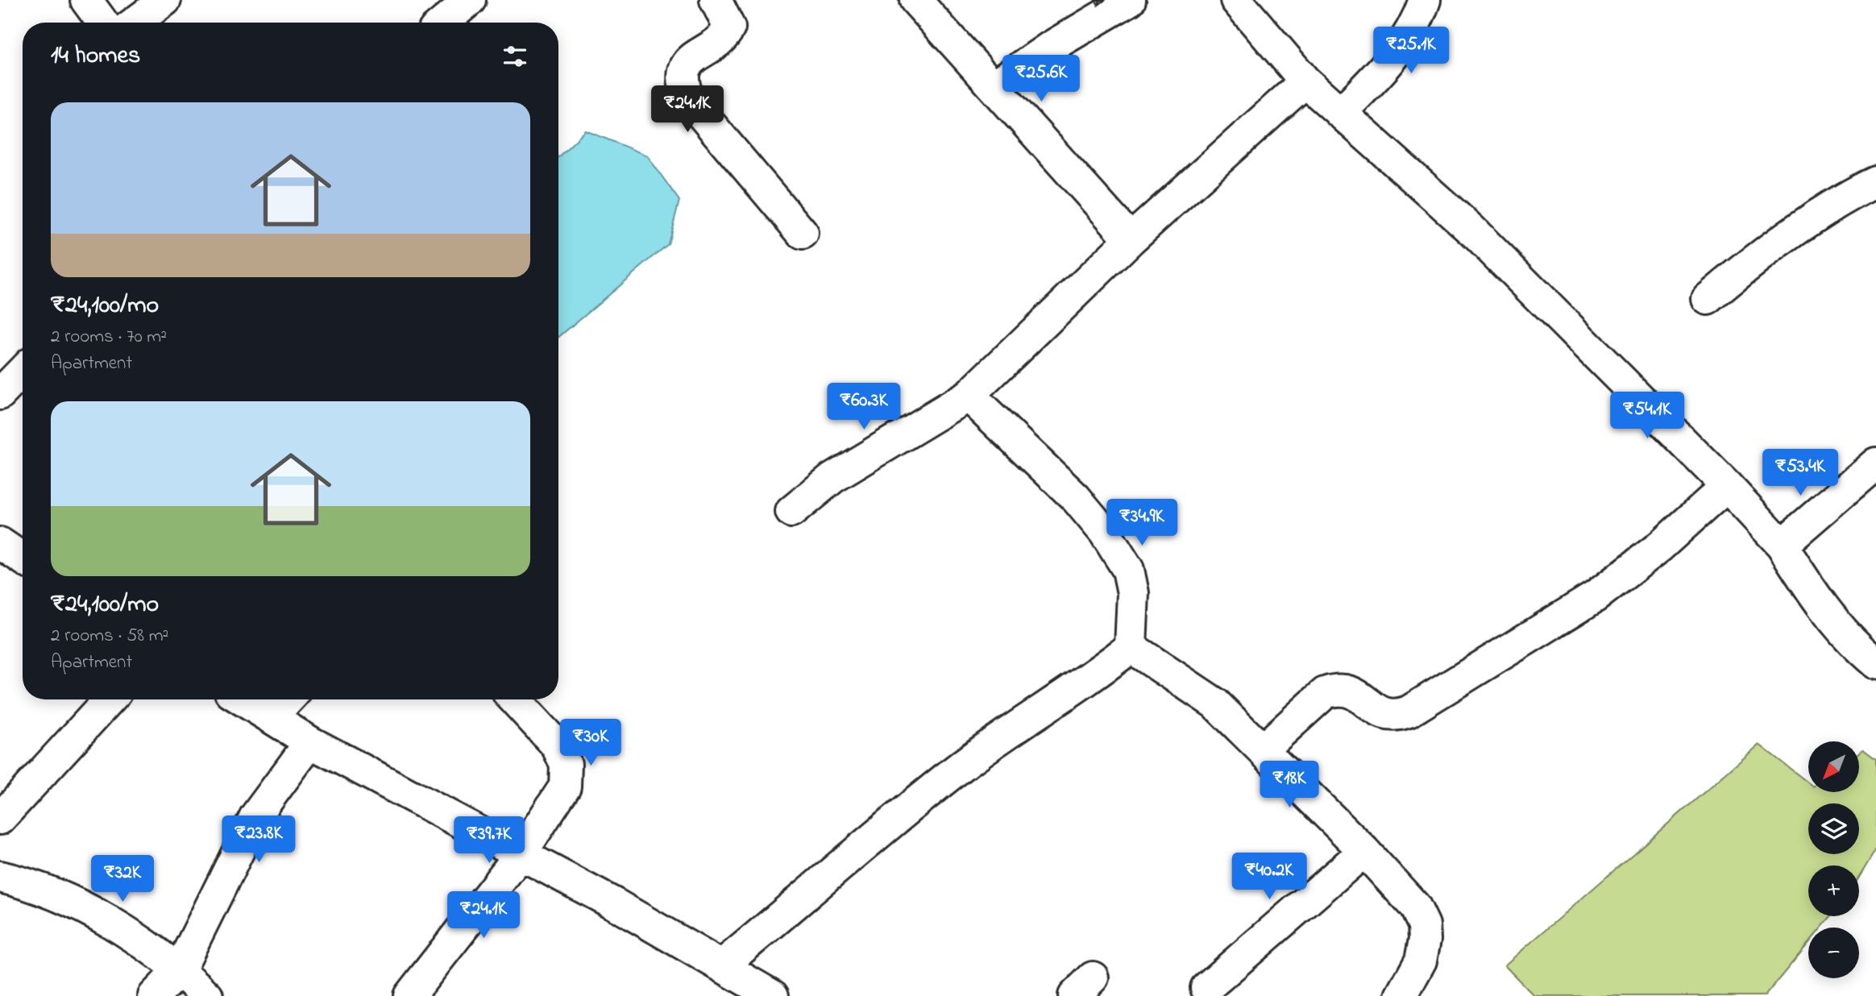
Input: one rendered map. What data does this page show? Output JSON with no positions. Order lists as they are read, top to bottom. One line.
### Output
{"north":"bottom left","page":{"heading":"14 homes","price":["₹25.1K","₹25.6K","₹24.1K","₹60.3K","₹54.1K","₹53.4K","₹34.9K","₹30K","₹18K","₹23.8K","₹39.7K","₹40.2K","₹32K","₹24.1K"],"list":[{"name":"₹24,100/mo","note":"2 rooms · 70 m² · Apartment"},{"name":"₹24,100/mo","note":"2 rooms · 58 m² · Apartment"}],"map_buttons":["+","−"]}}
